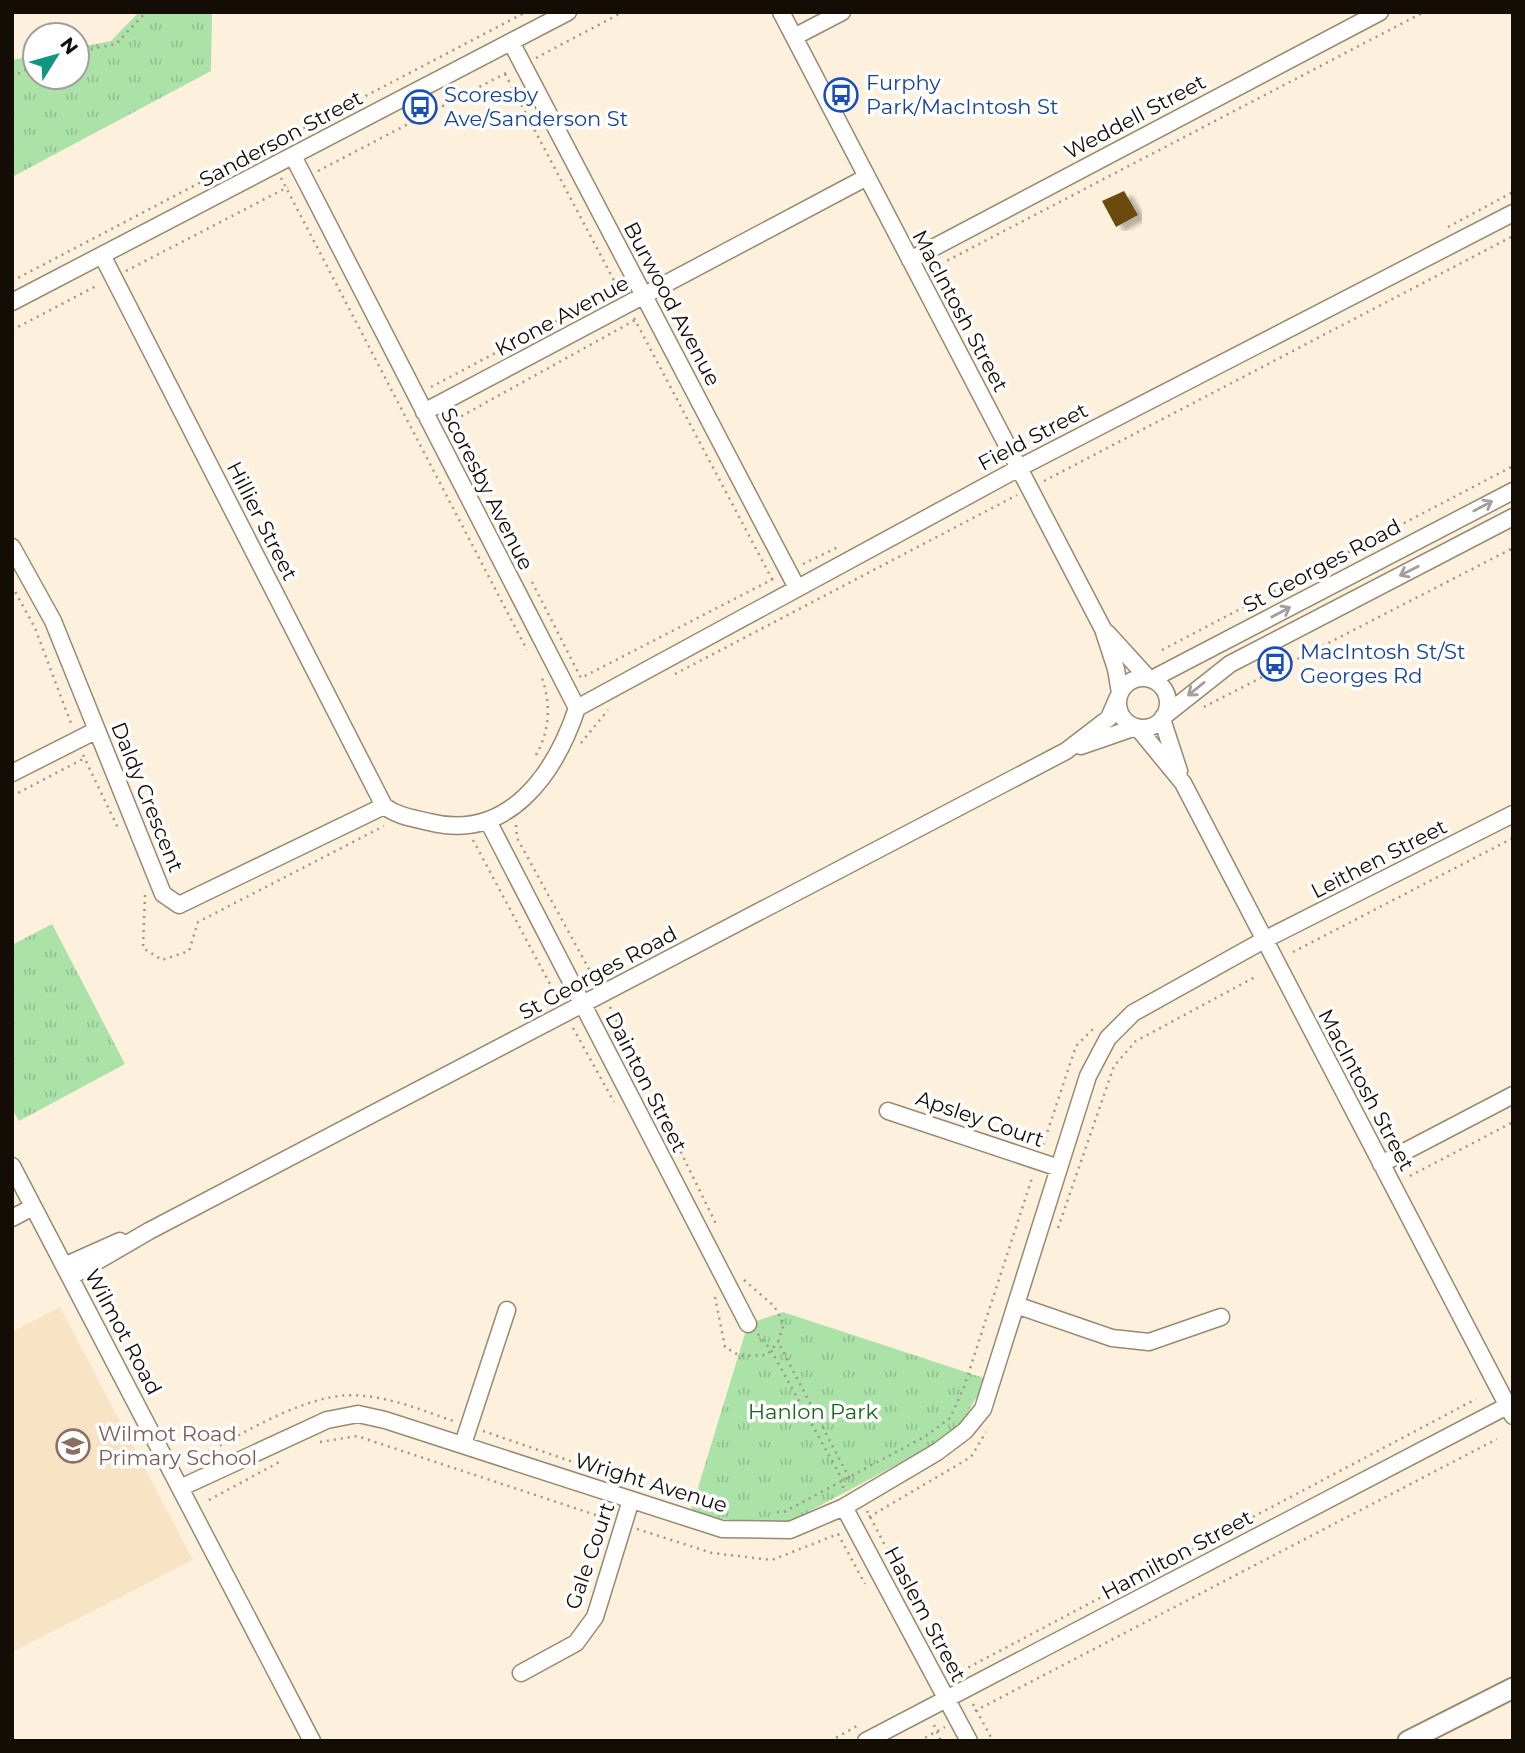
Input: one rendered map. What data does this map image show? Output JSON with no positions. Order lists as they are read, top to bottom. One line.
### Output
{"streets":{"street":["Weddell Street","Sanderson Street","Burwood Avenue","MacIntosh Street","Krone Avenue","Field Street","Scoresby Avenue","Hillier Street","St Georges Road","Daldy Crescent","Leithen Street","Dainton Street","Apsley Court","Wilmot Road","Wright Avenue","Hamilton Street","Gale Court","Haslem Street"]},"crossings":[["Weddell Street","MacIntosh Street"],["Sanderson Street","Burwood Avenue"],["Sanderson Street","Scoresby Avenue"],["Sanderson Street","Hillier Street"],["Burwood Avenue","Krone Avenue"],["Burwood Avenue","Field Street"],["MacIntosh Street","Krone Avenue"],["MacIntosh Street","Field Street"],["MacIntosh Street","St Georges Road"],["MacIntosh Street","Leithen Street"],["MacIntosh Street","Wright Avenue"],["MacIntosh Street","Hamilton Street"],["Krone Avenue","Scoresby Avenue"],["Field Street","Scoresby Avenue"],["Hillier Street","Daldy Crescent"],["St Georges Road","Dainton Street"],["St Georges Road","Wilmot Road"],["Leithen Street","Wright Avenue"],["Apsley Court","Wright Avenue"],["Wilmot Road","Wright Avenue"],["Wright Avenue","Gale Court"],["Wright Avenue","Haslem Street"],["Hamilton Street","Haslem Street"]],"parks":["Hanlon Park"],"places":{"bus stop":["Furphy Park/MacIntosh St","Scoresby Ave/Sanderson St","MacIntosh St/St Georges Rd"],"school or university":["Wilmot Road Primary School"]},"north":"top right"}
